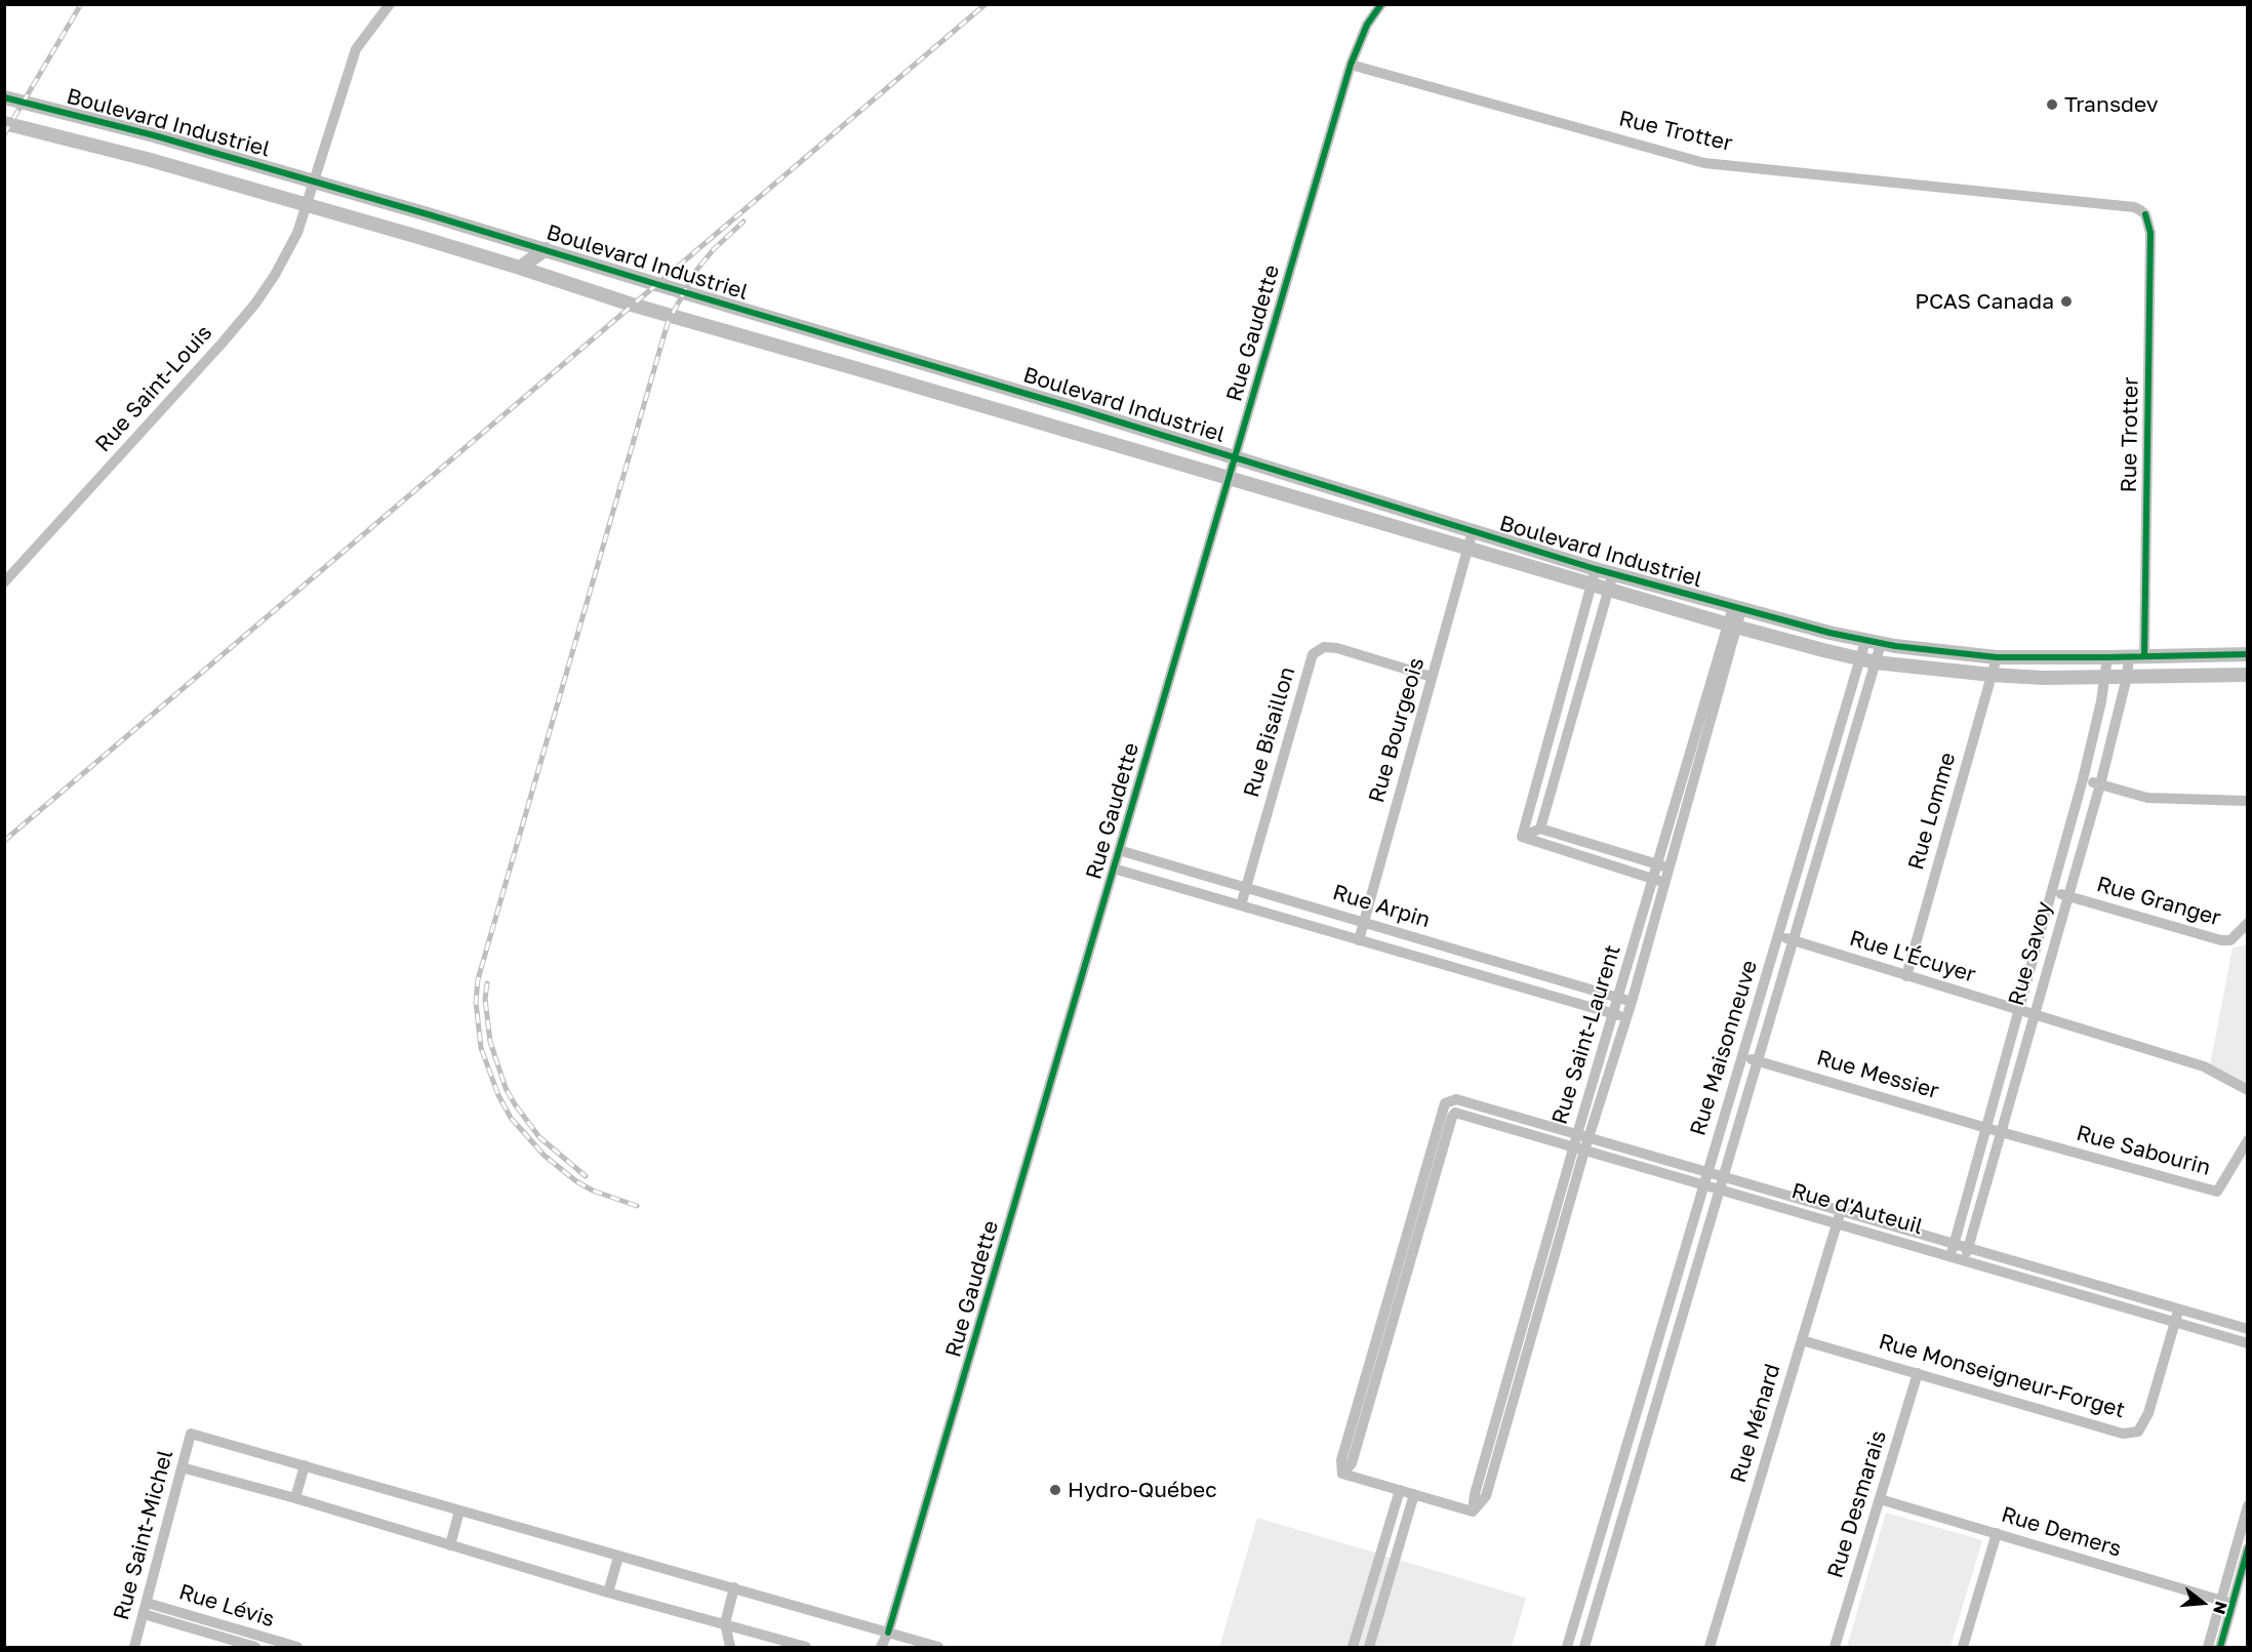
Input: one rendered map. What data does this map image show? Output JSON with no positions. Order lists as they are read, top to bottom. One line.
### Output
{"streets":{"street":["Boulevard Industriel","Rue Trotter","Rue Gaudette","Rue Saint-Louis","Rue Bourgeois","Rue Bisaillon","Rue Lomme","Rue Granger","Rue Arpin","Rue Savoy","Rue L'Écuyer","Rue Saint-Laurent","Rue Maisonneuve","Rue Messier","Rue Sabourin","Rue d'Auteuil","Rue Monseigneur-Forget","Rue Ménard","Rue Desmarais","Rue Demers","Rue Saint-Michel","Rue Lévis"]},"crossings":[["Boulevard Industriel","Rue Trotter"],["Boulevard Industriel","Rue Gaudette"],["Boulevard Industriel","Rue Saint-Louis"],["Boulevard Industriel","Rue Bourgeois"],["Boulevard Industriel","Rue Lomme"],["Boulevard Industriel","Rue Savoy"],["Boulevard Industriel","Rue Saint-Laurent"],["Boulevard Industriel","Rue Maisonneuve"],["Rue Trotter","Rue Gaudette"],["Rue Gaudette","Rue Arpin"],["Rue Bourgeois","Rue Bisaillon"],["Rue Bourgeois","Rue Arpin"],["Rue Bisaillon","Rue Arpin"],["Rue Lomme","Rue L'Écuyer"],["Rue Granger","Rue Savoy"],["Rue Arpin","Rue Saint-Laurent"],["Rue Savoy","Rue L'Écuyer"],["Rue Savoy","Rue Messier"],["Rue Savoy","Rue Sabourin"],["Rue Savoy","Rue d'Auteuil"],["Rue L'Écuyer","Rue Maisonneuve"],["Rue Saint-Laurent","Rue d'Auteuil"],["Rue Maisonneuve","Rue Messier"],["Rue Maisonneuve","Rue d'Auteuil"],["Rue Messier","Rue Sabourin"],["Rue d'Auteuil","Rue Monseigneur-Forget"],["Rue d'Auteuil","Rue Ménard"],["Rue Monseigneur-Forget","Rue Ménard"],["Rue Monseigneur-Forget","Rue Desmarais"],["Rue Desmarais","Rue Demers"],["Rue Saint-Michel","Rue Lévis"]],"places":["Transdev","PCAS Canada","Hydro-Québec"],"north":"right"}
